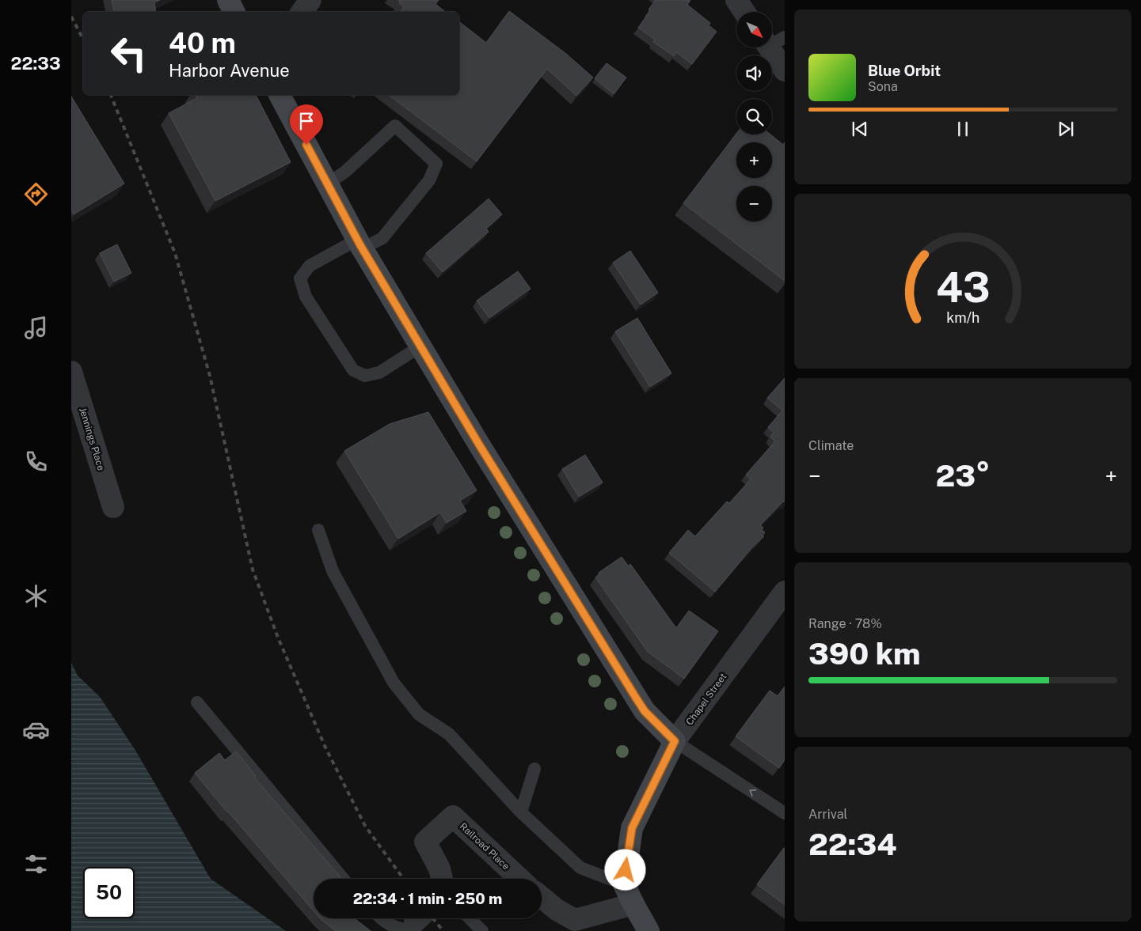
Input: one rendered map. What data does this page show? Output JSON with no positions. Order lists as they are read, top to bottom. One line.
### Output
{"streets":{"main road":["Chapel Street"],"street":["Jennings Place","Railroad Place"]},"north":"bottom right","page":{"tabs":"22:33","map_buttons":["+","−"],"turn":["40 m","Harbor Avenue"],"song":["Blue Orbit","Sona"],"tile":["Climate",["Range · 78%","390 km"],["Arrival","22:34"]],"heat":["−","23°","+"],"limit":"50","trip":"22:34 · 1 min · 250 m","gauge":["43","km/h"]}}
